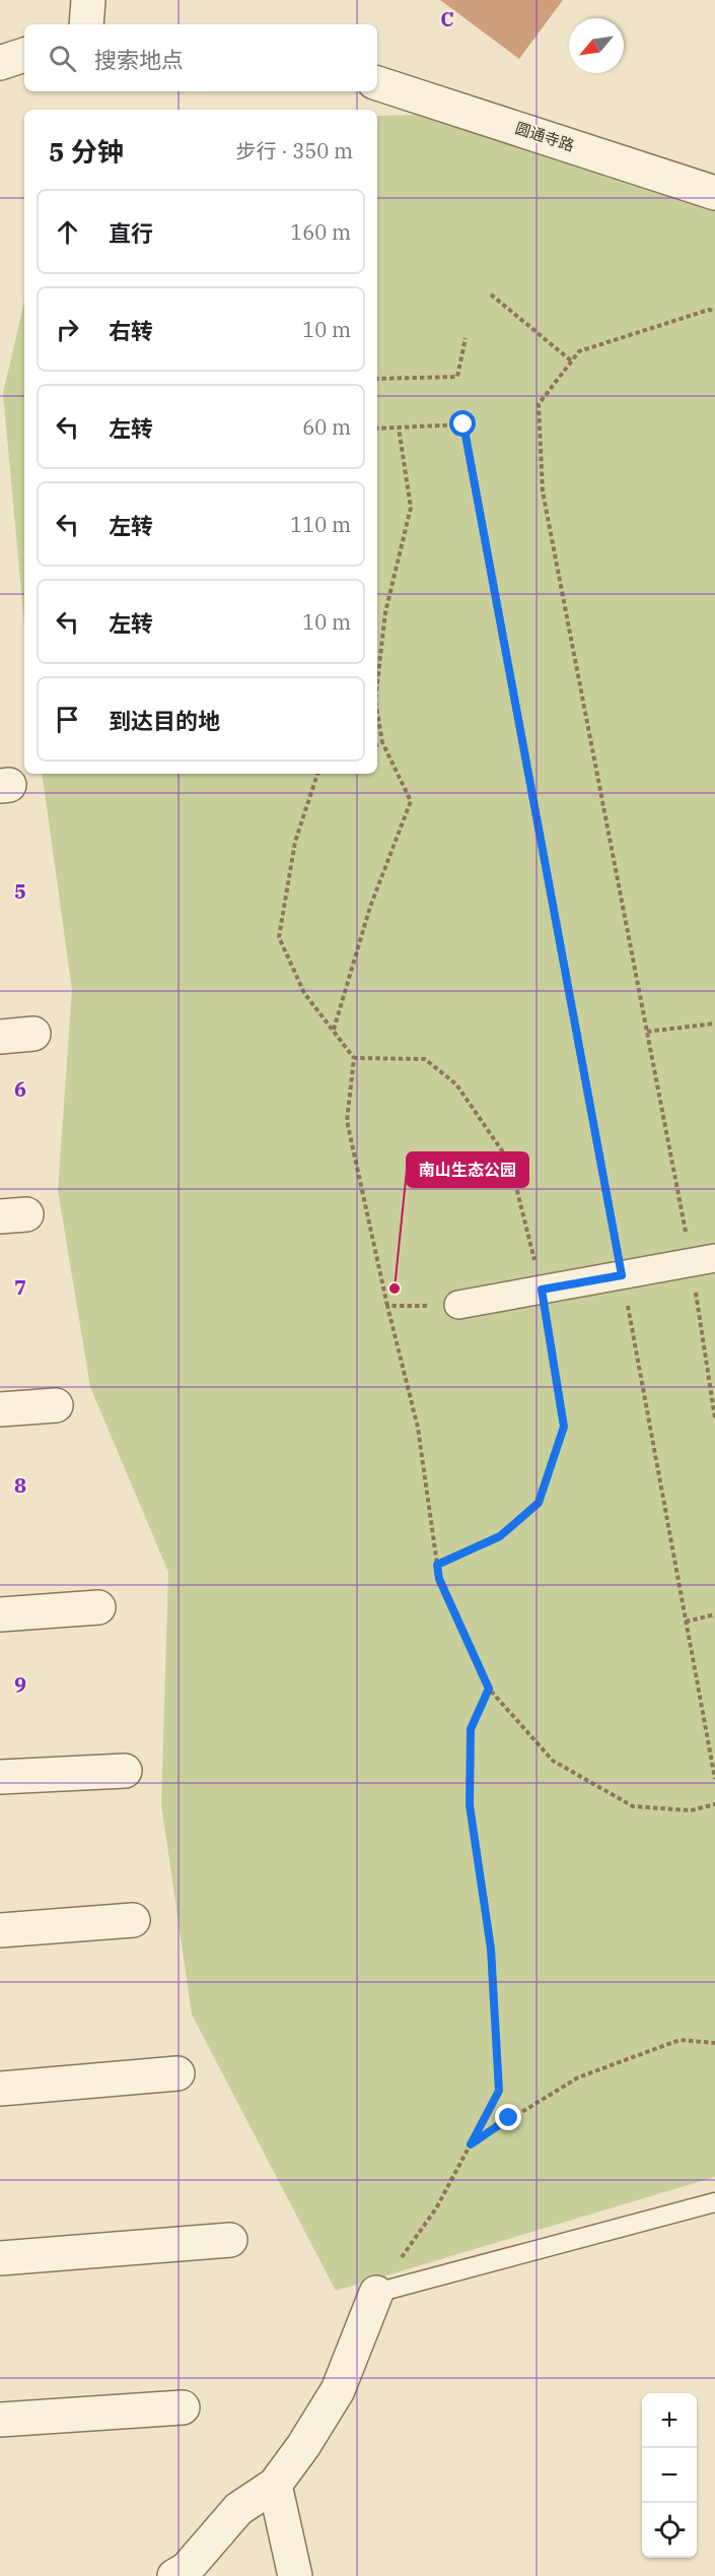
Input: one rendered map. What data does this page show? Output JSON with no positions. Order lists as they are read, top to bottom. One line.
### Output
{"streets":{"street":["圆通寺路"]},"places":["南山生态公园"],"north":"bottom left","page":{"search":"搜索地点","heading":["5 分钟","步行 · 350 m"],"list":[["直行","160 m"],["右转","10 m"],["左转","60 m"],["左转","110 m"],["左转","10 m"],"到达目的地"],"map_buttons":["+","−"]},"grid":{"columns":["C"],"rows":["5","6","7","8","9"]}}
